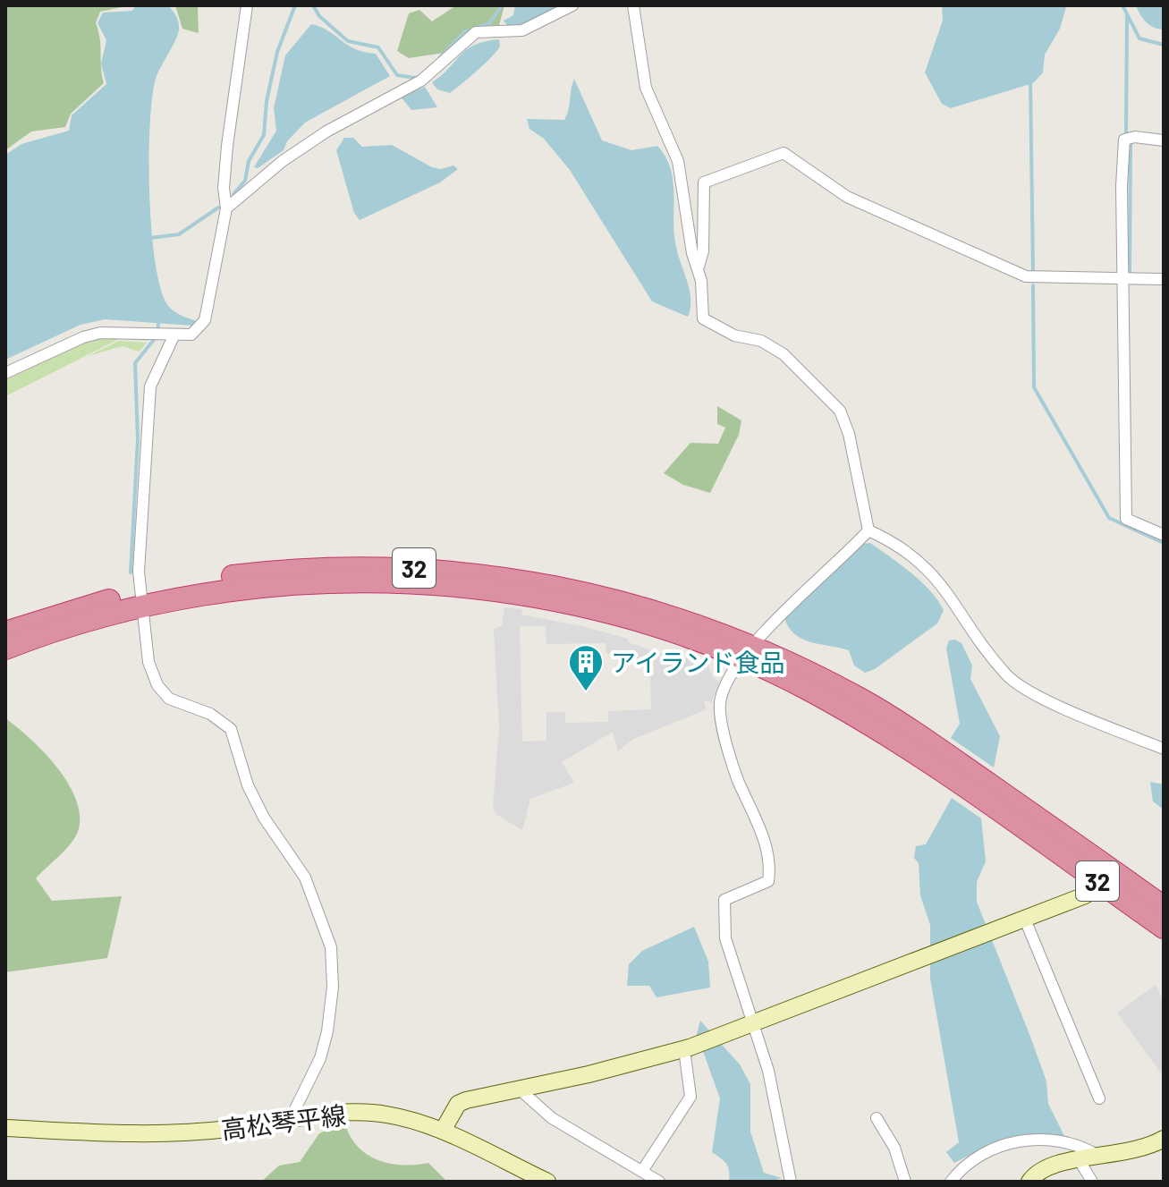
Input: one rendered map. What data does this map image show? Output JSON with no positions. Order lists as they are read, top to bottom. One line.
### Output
{"streets":{"highway":["32"],"street":["高松琴平線"]},"places":{"building":["アイランド食品"]}}
